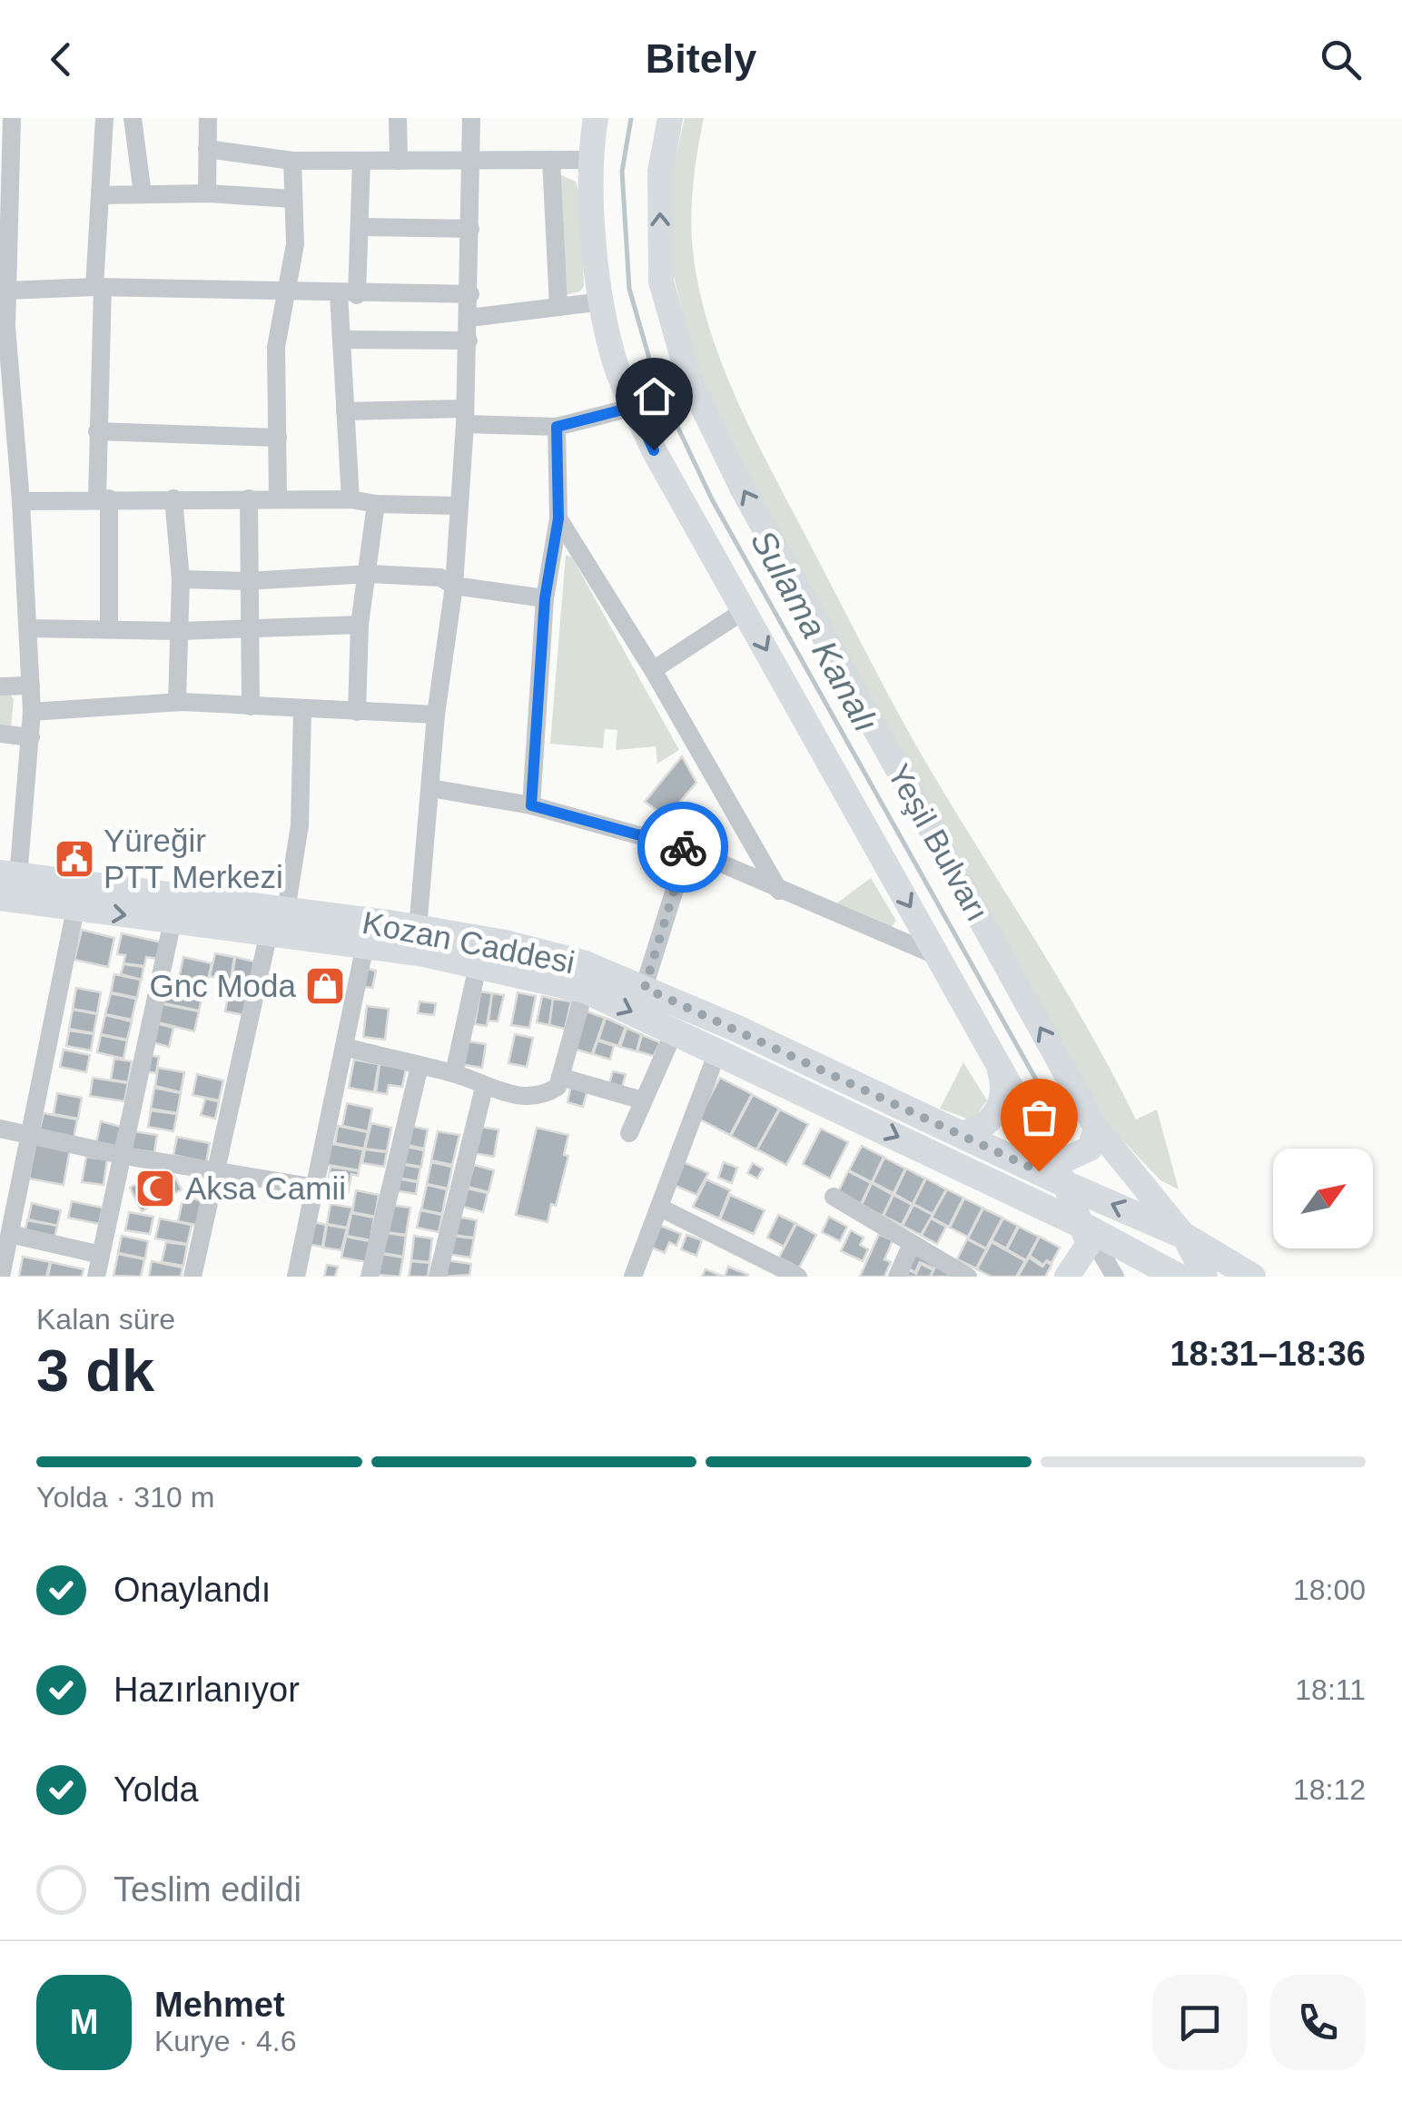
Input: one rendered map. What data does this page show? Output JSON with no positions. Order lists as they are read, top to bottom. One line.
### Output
{"streets":{"highway":["Kozan Caddesi"],"main road":["Yeşil Bulvarı"]},"crossings":[["Yeşil Bulvarı","Kozan Caddesi"]],"water":["Sulama Kanalı"],"places":{"public building":["Yüreğir PTT Merkezi"],"shop":["Gnc Moda"],"mosque":["Aksa Camii"]},"north":"top right","page":{"header":"Bitely","heading":["3 dk","Kalan süre","18:31–18:36"],"panel":["Mehmet","Kurye · 4.6"],"bar":"Yolda · 310 m","list":[["Onaylandı","18:00"],["Hazırlanıyor","18:11"],["Yolda","18:12"],"Teslim edildi"],"round":"M"}}
